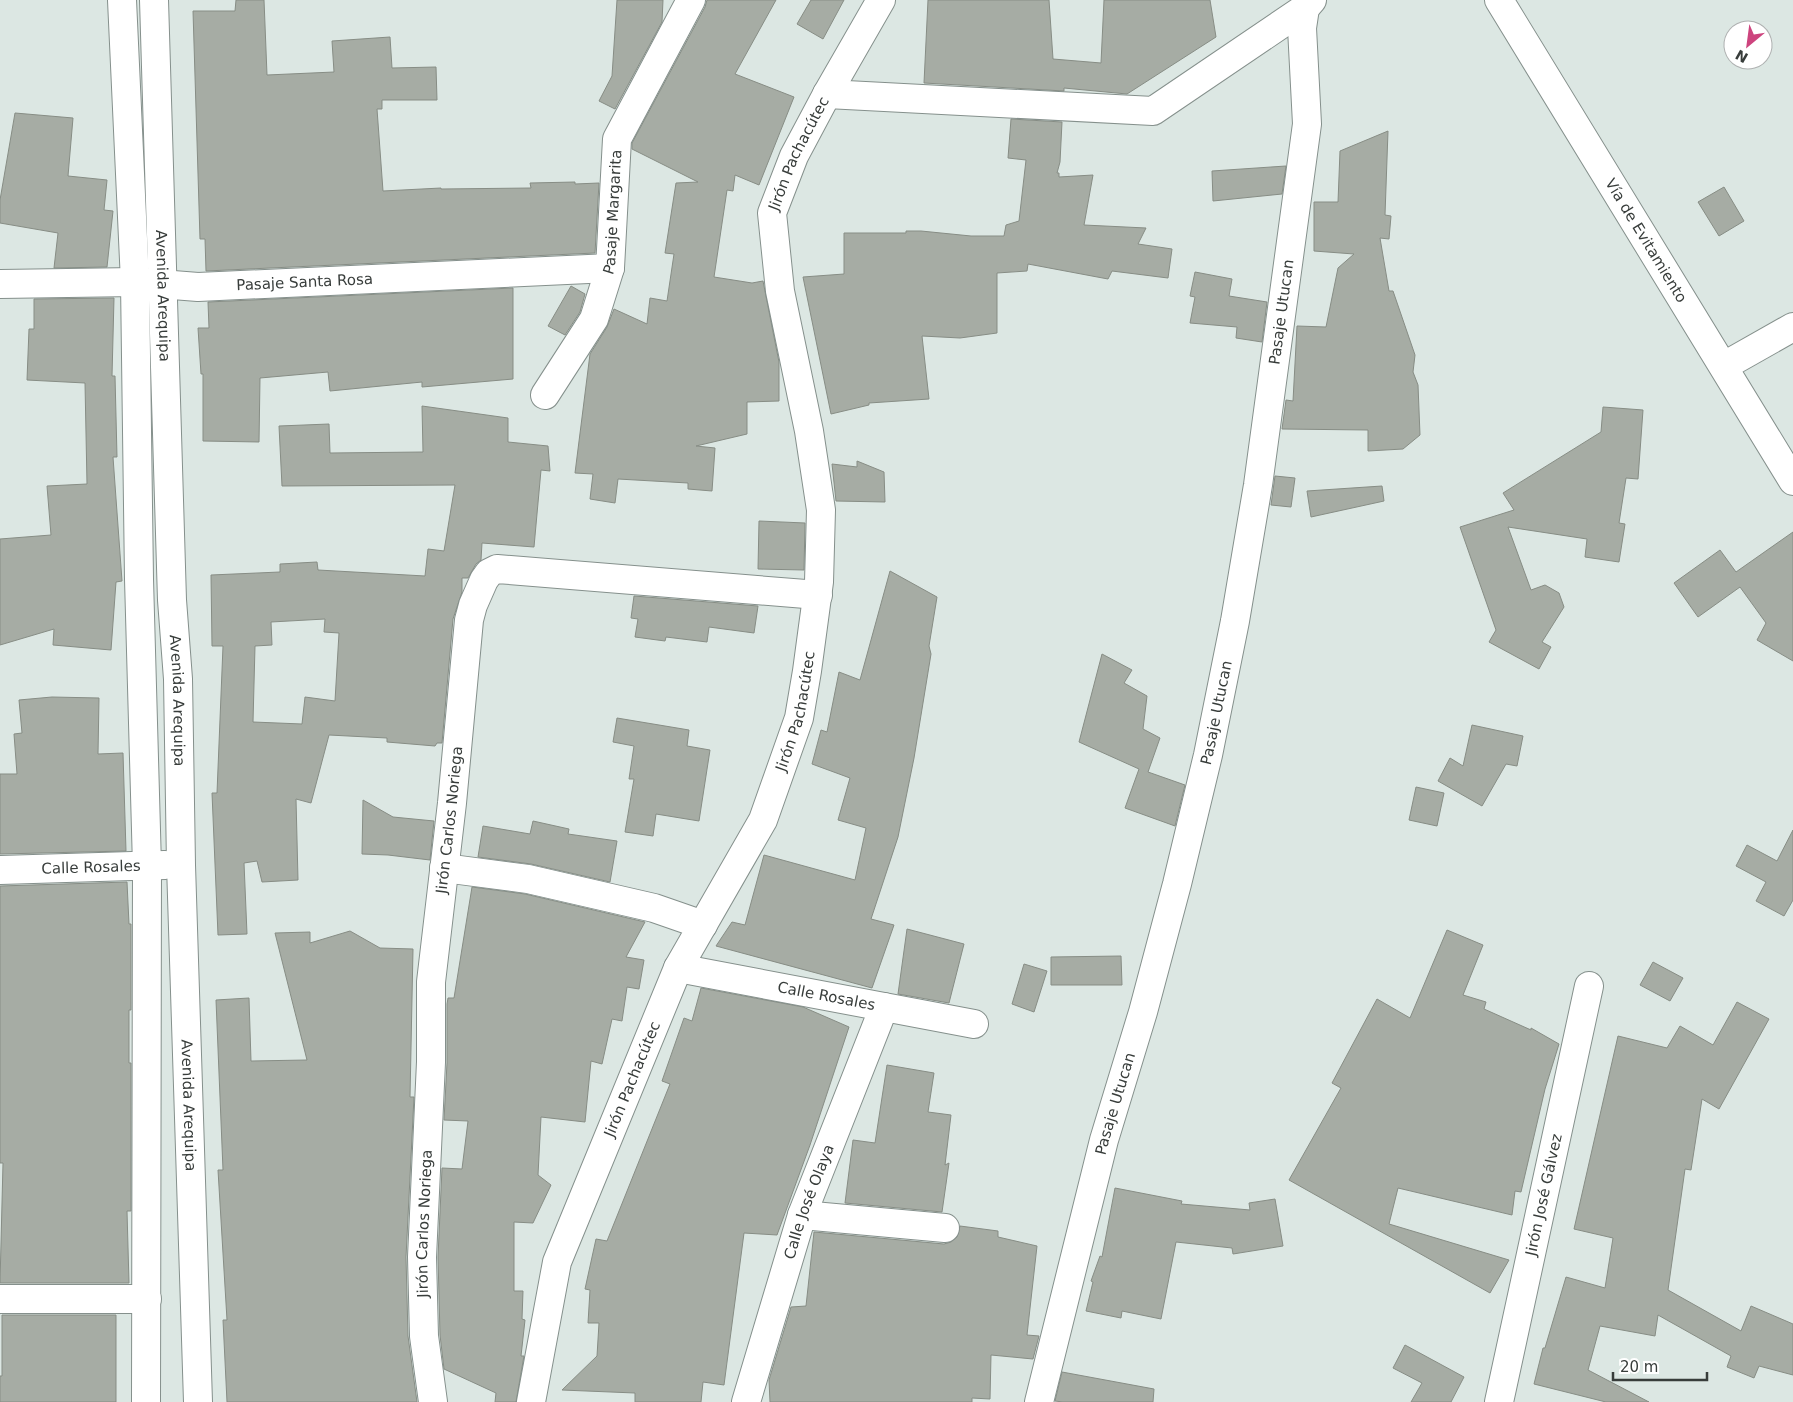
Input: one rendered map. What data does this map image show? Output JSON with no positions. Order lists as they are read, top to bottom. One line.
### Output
{"streets":{"main road":["Jirón Pachacútec","Pasaje Margarita","Vía de Evitamiento","Pasaje Santa Rosa","Avenida Arequipa","Pasaje Utucan","Jirón Carlos Noriega","Calle Rosales","Jirón José Gálvez","Calle José Olaya"]},"crossings":[["Jirón Pachacútec","Jirón Carlos Noriega"],["Jirón Pachacútec","Calle Rosales"],["Pasaje Margarita","Pasaje Santa Rosa"],["Pasaje Santa Rosa","Avenida Arequipa"],["Avenida Arequipa","Calle Rosales"],["Calle Rosales","Calle José Olaya"]],"scale_bar":"20 m","north":"bottom left"}
